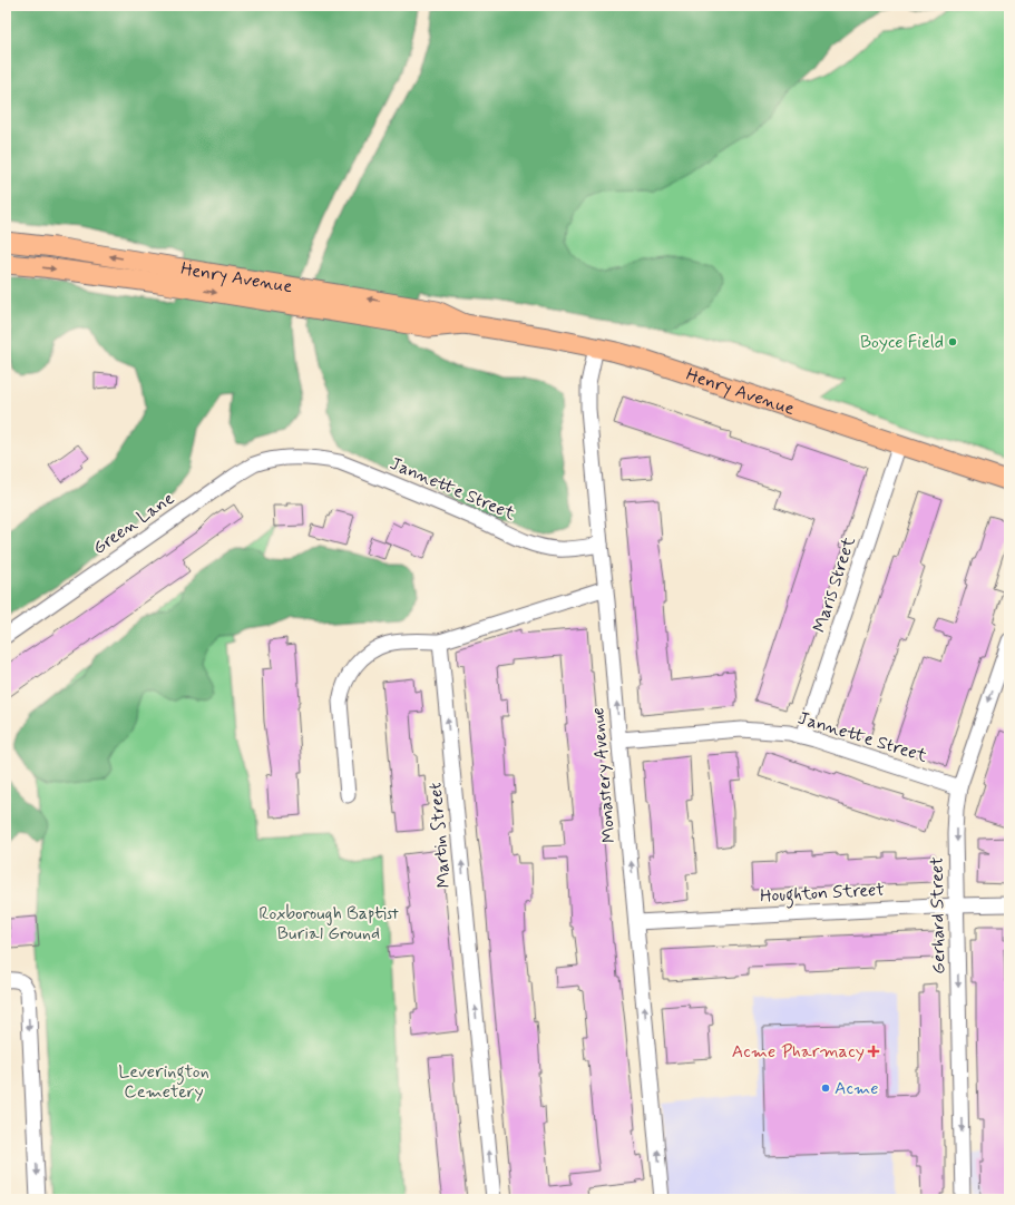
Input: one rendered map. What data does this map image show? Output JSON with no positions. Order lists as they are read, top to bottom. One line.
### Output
{"streets":{"main road":["Henry Avenue"],"street":["Jannette Street","Green Lane","Maris Street","Monastery Avenue","Martin Street","Houghton Street","Gerhard Street"]},"crossings":[["Henry Avenue","Maris Street"],["Henry Avenue","Monastery Avenue"],["Jannette Street","Green Lane"],["Jannette Street","Maris Street"],["Jannette Street","Monastery Avenue"],["Jannette Street","Gerhard Street"],["Monastery Avenue","Houghton Street"],["Houghton Street","Gerhard Street"]],"one_way":["Monastery Avenue","Martin Street","Gerhard Street"],"parks":["Roxborough Baptist Burial Ground","Leverington Cemetery"],"places":{"other":["Boyce Field","Acme"],"health":["Acme Pharmacy"]}}
